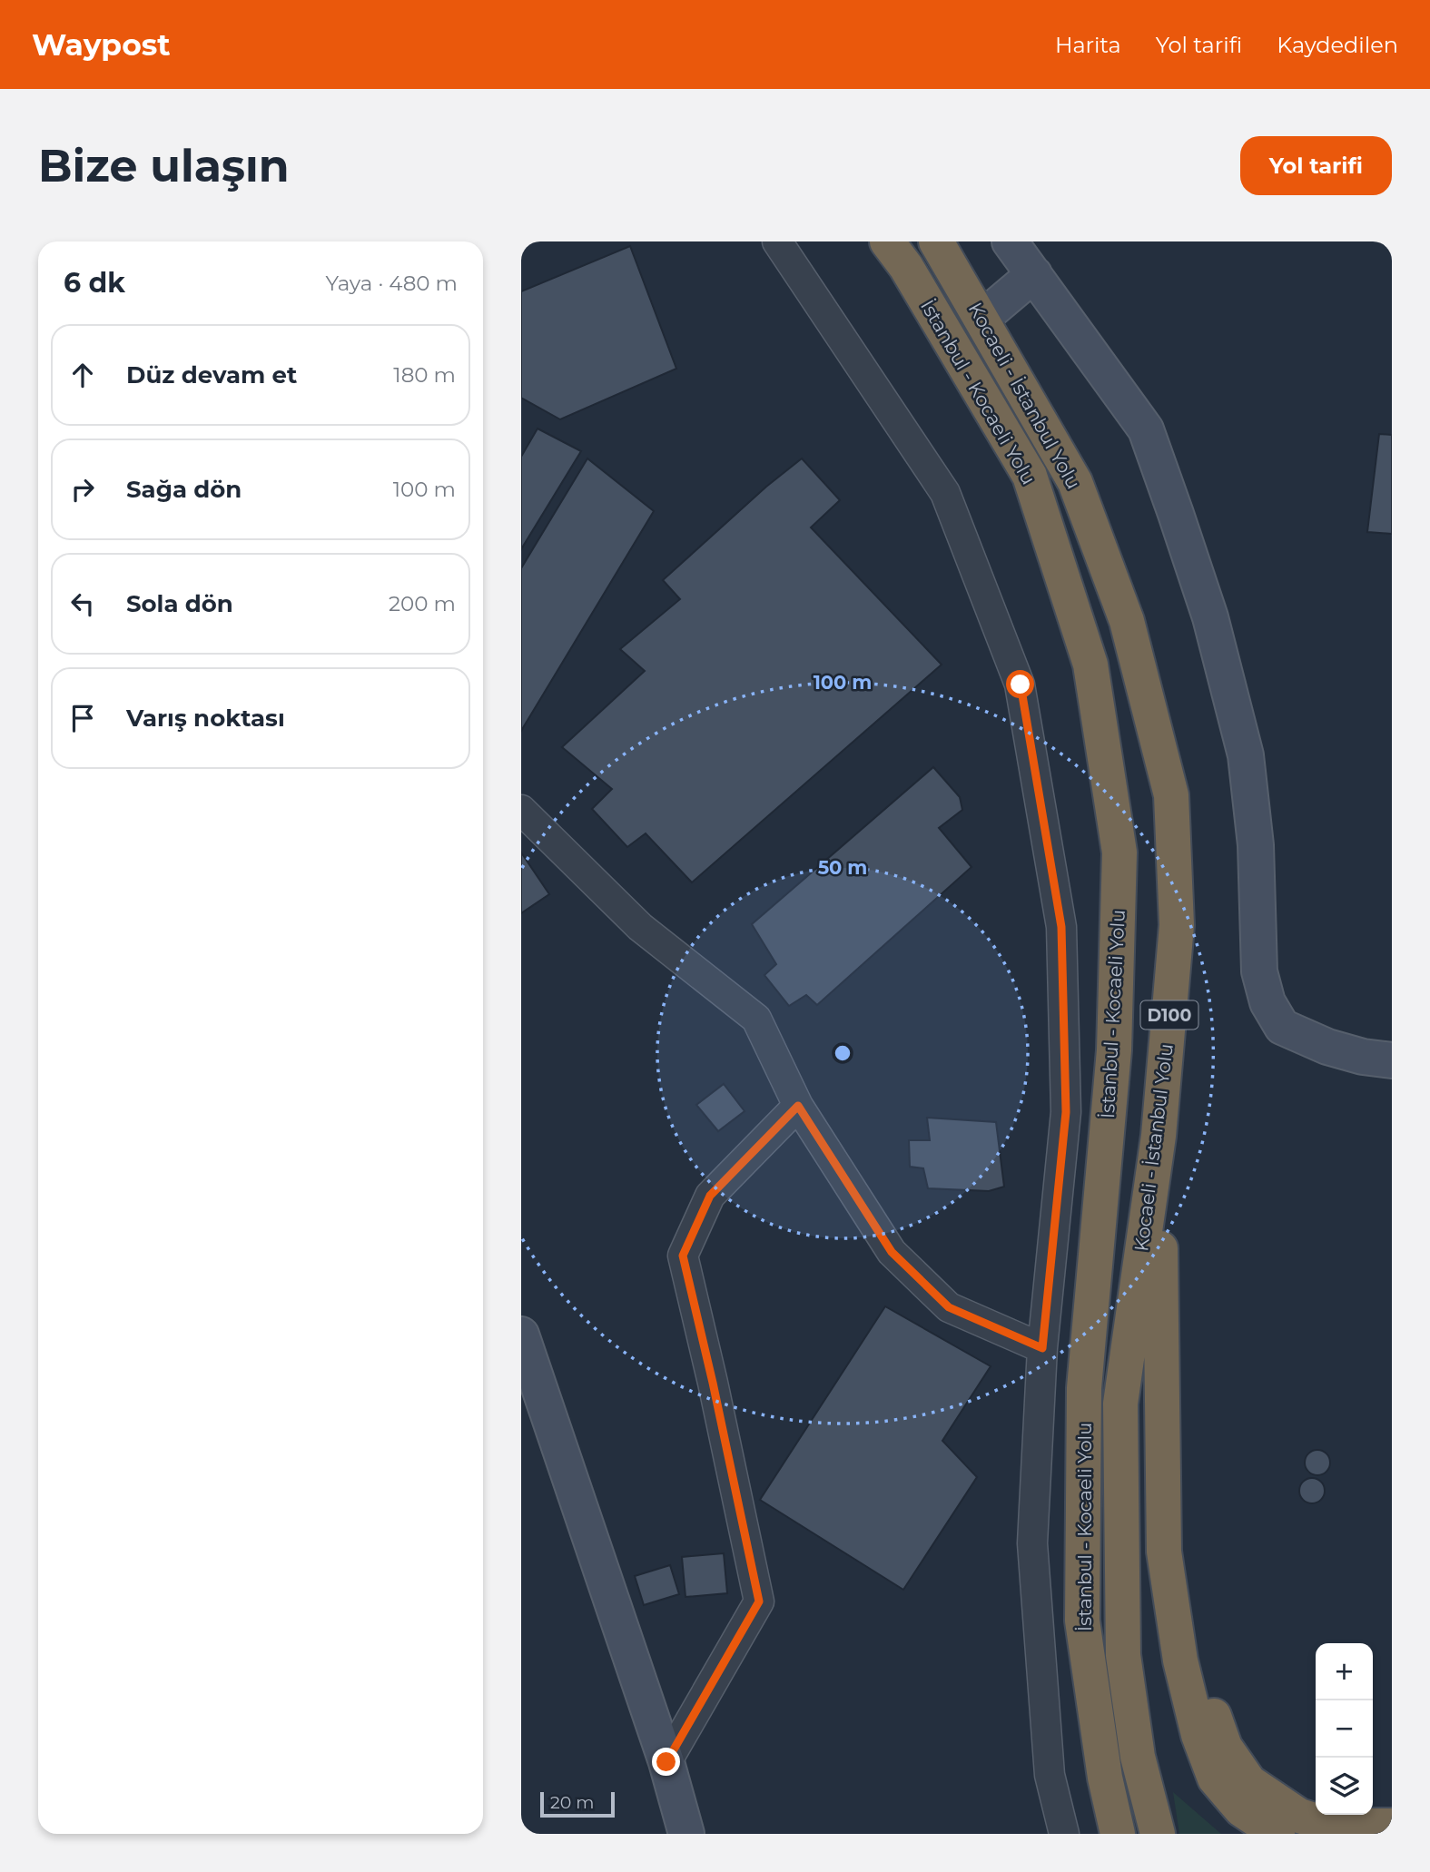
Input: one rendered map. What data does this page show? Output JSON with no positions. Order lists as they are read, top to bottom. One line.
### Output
{"streets":{"highway":["İstanbul - Kocaeli Yolu","Kocaeli - İstanbul Yolu","D100"]},"scale_bar":"20 m","page":{"header":"Waypost","nav":["Harita","Yol tarifi","Kaydedilen"],"buttons":"Yol tarifi","title":"Bize ulaşın","heading":["6 dk","Yaya · 480 m"],"list":[["Düz devam et","180 m"],["Sağa dön","100 m"],["Sola dön","200 m"],"Varış noktası"],"map_buttons":["+","−"],"scale":"20 m"},"rings":["100 m","50 m"]}
